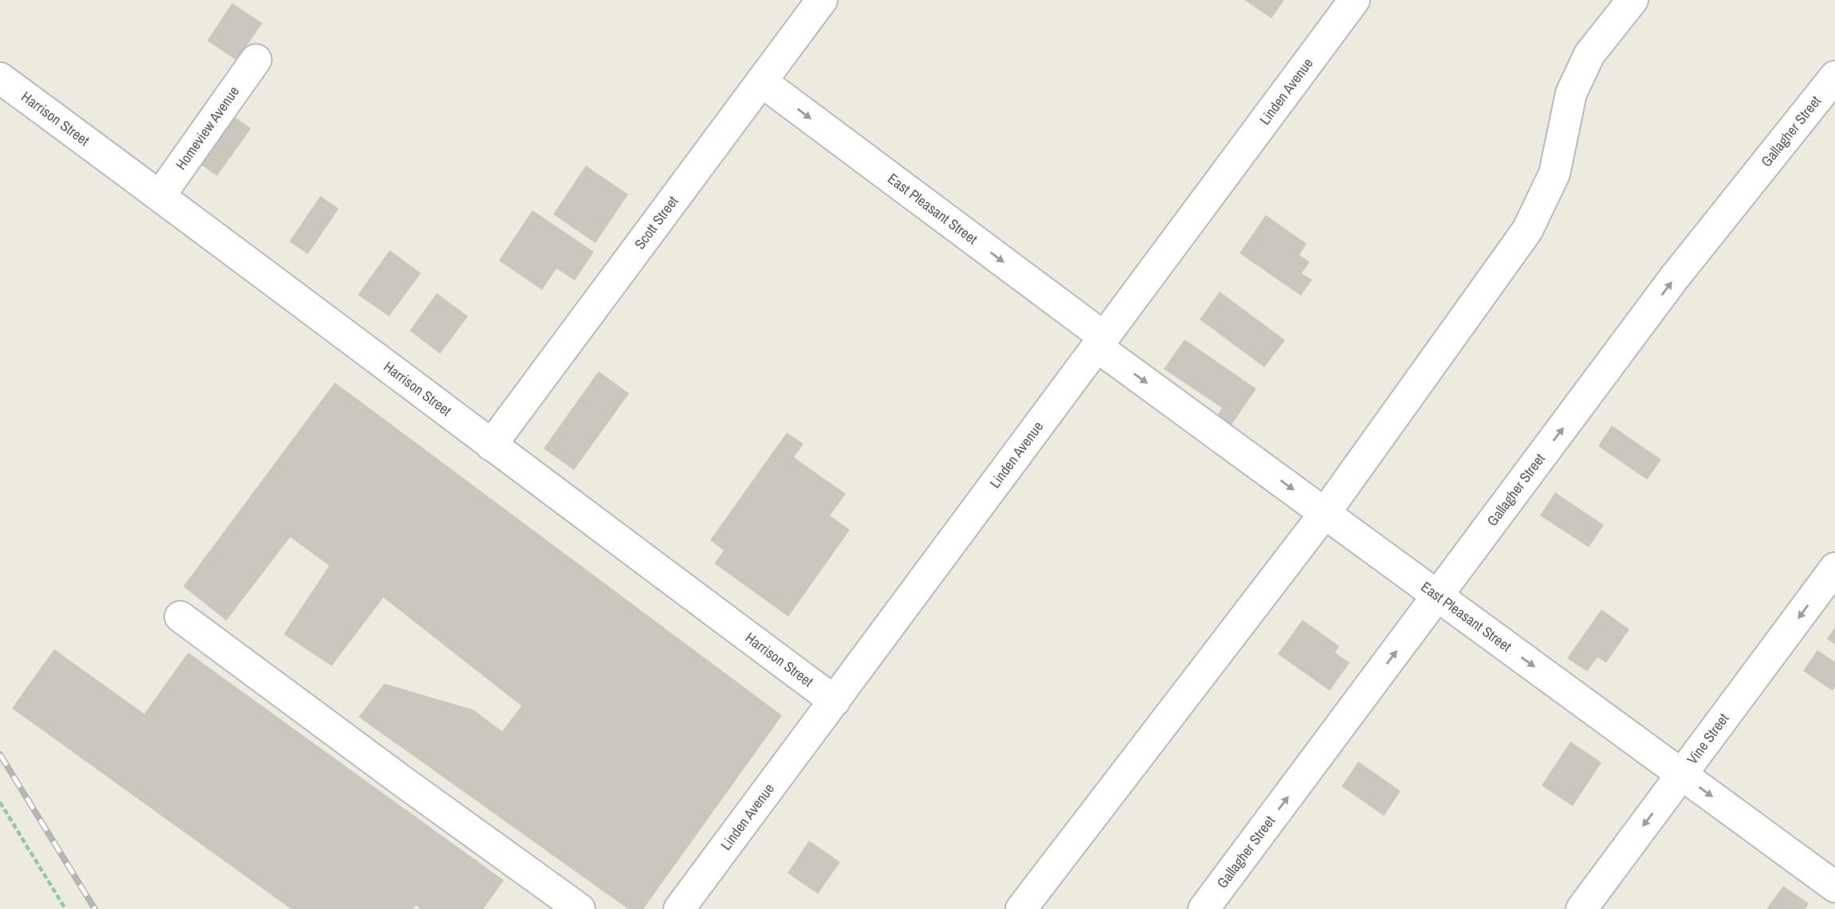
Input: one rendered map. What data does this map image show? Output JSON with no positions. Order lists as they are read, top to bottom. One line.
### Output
{"streets":{"street":["Linden Avenue","Harrison Street","Homeview Avenue","Gallagher Street","East Pleasant Street","Scott Street","Vine Street"]},"crossings":[["Linden Avenue","Harrison Street"],["Linden Avenue","East Pleasant Street"],["Harrison Street","Homeview Avenue"],["Harrison Street","Scott Street"],["Gallagher Street","East Pleasant Street"],["East Pleasant Street","Scott Street"],["East Pleasant Street","Vine Street"]],"one_way":["East Pleasant Street","Vine Street"]}
